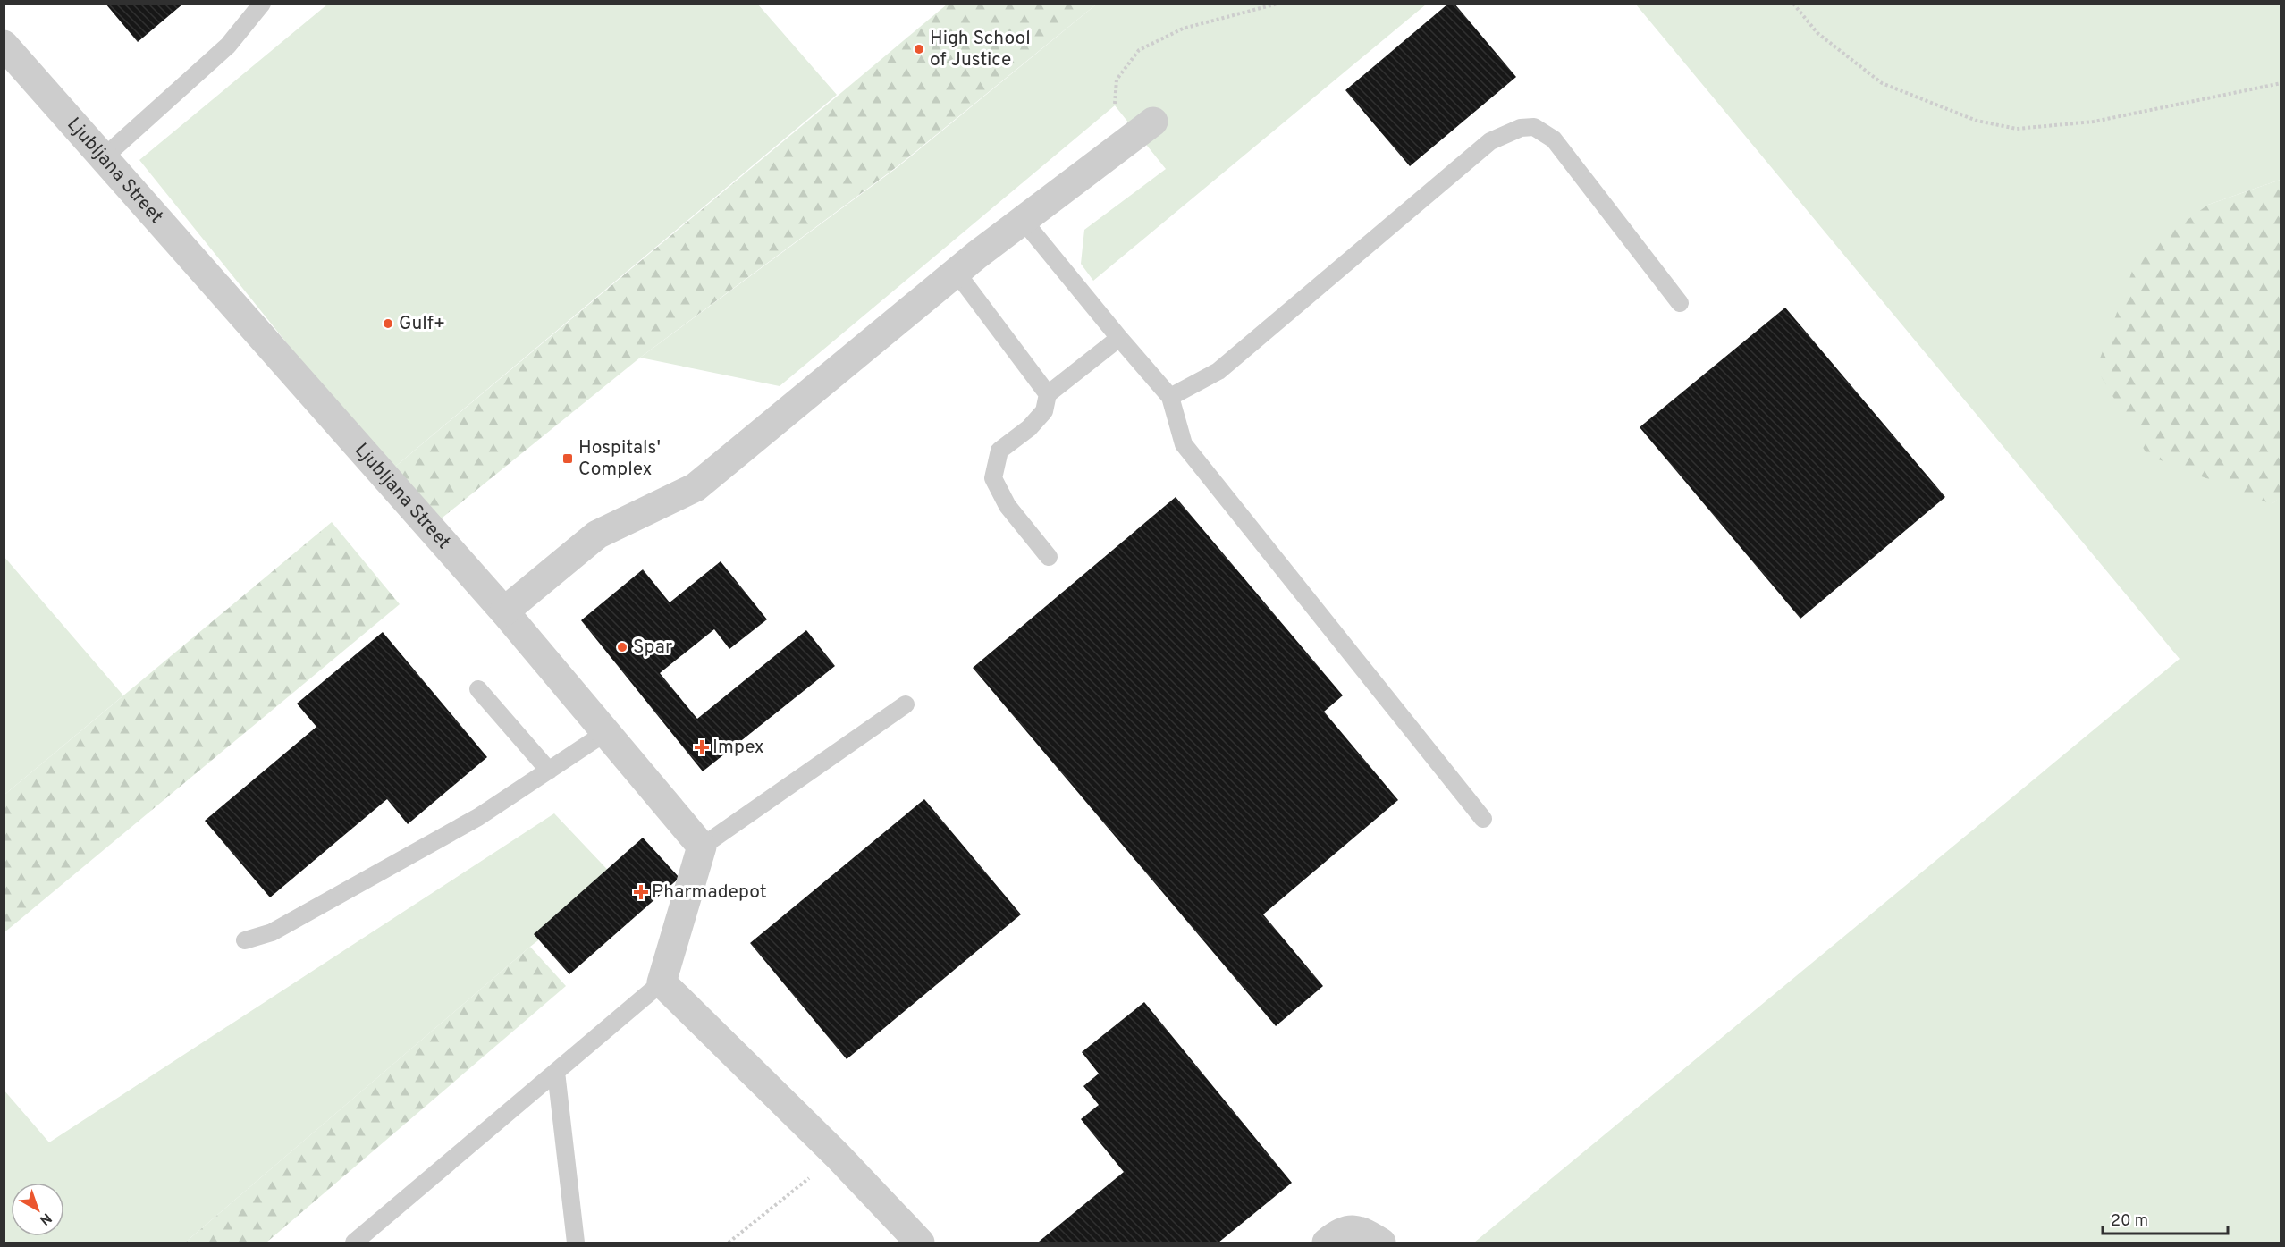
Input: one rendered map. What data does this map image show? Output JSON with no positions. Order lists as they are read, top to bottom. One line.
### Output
{"streets":{"street":["Ljubljana Street"]},"places":{"other":["High School of Justice","Gulf+","Spar"],"transit":["Hospitals' Complex"],"health":["Impex","Pharmadepot"]},"scale_bar":"20 m","north":"bottom right"}
